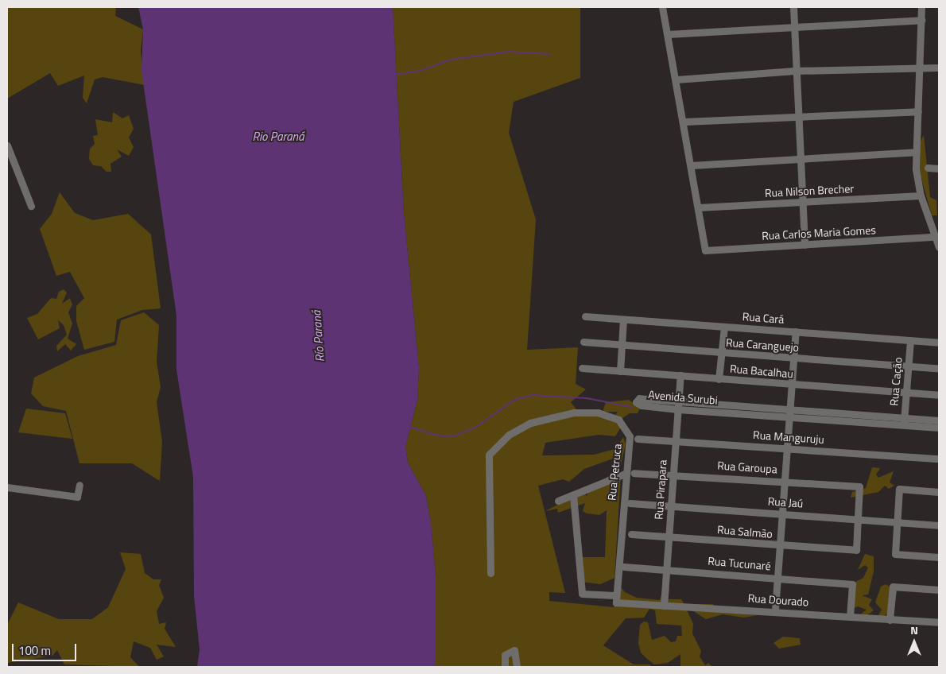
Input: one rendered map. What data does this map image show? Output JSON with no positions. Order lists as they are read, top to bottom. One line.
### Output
{"streets":{"street":["Rua Nilson Brecher","Rua Carlos Maria Gomes","Rua Cará","Rua Caranguejo","Rua Bacalhau","Rua Cação","Avenida Surubi","Rua Manguruju","Rua Garoupa","Rua Petruca","Rua Pirapara","Rua Jaú","Rua Salmão","Rua Tucunaré","Rua Dourado"]},"crossings":[["Rua Nilson Brecher","Rua Carlos Maria Gomes"],["Rua Cará","Rua Cação"],["Rua Caranguejo","Rua Cação"],["Rua Bacalhau","Rua Cação"],["Rua Bacalhau","Rua Pirapara"],["Rua Cação","Avenida Surubi"],["Avenida Surubi","Rua Pirapara"],["Rua Manguruju","Rua Pirapara"],["Rua Garoupa","Rua Pirapara"],["Rua Garoupa","Rua Jaú"],["Rua Garoupa","Rua Salmão"],["Rua Petruca","Rua Dourado"],["Rua Pirapara","Rua Jaú"],["Rua Pirapara","Rua Salmão"],["Rua Pirapara","Rua Tucunaré"],["Rua Pirapara","Rua Dourado"],["Rua Jaú","Rua Salmão"],["Rua Tucunaré","Rua Dourado"]],"water":["Rio Paraná","Río Paraná"],"scale_bar":"100 m","north":"top"}
